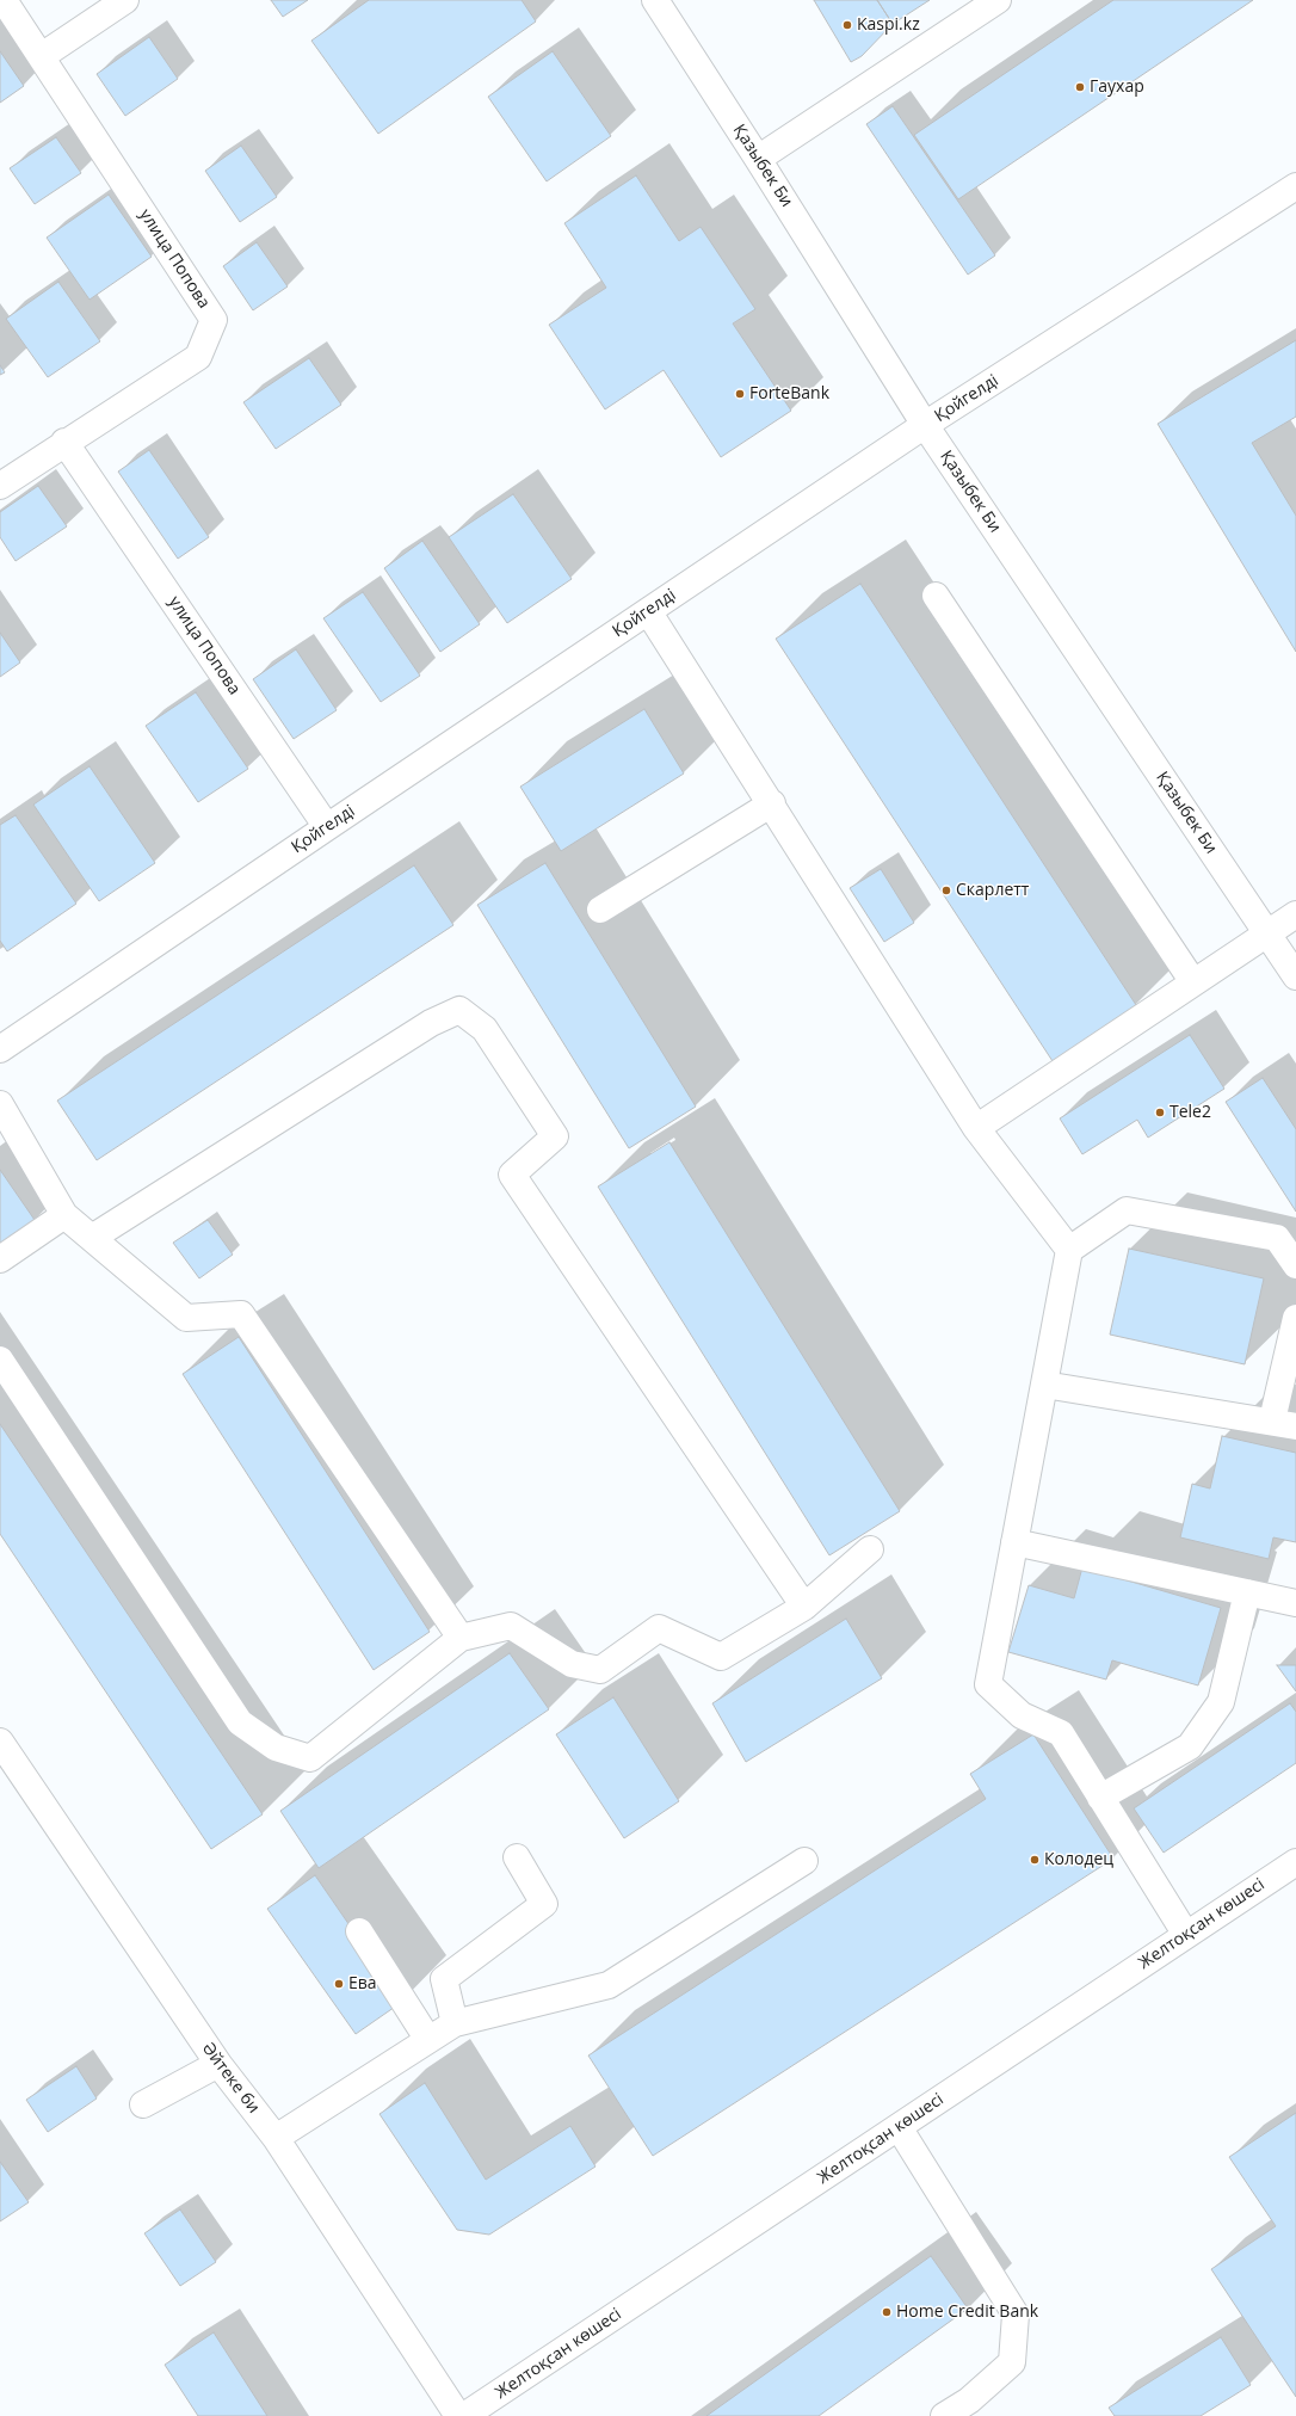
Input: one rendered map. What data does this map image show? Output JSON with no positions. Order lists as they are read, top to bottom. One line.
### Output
{"streets":{"street":["Қазыбек Би","улица Попова","Қойгелді","Желтоқсан көшесі","Әйтеке би"]},"crossings":[["Қазыбек Би","Қойгелді"],["улица Попова","Қойгелді"]],"places":["Kaspi.kz","Гаухар","ForteBank","Скарлетт","Tele2","Колодец","Ева","Home Credit Bank"]}
